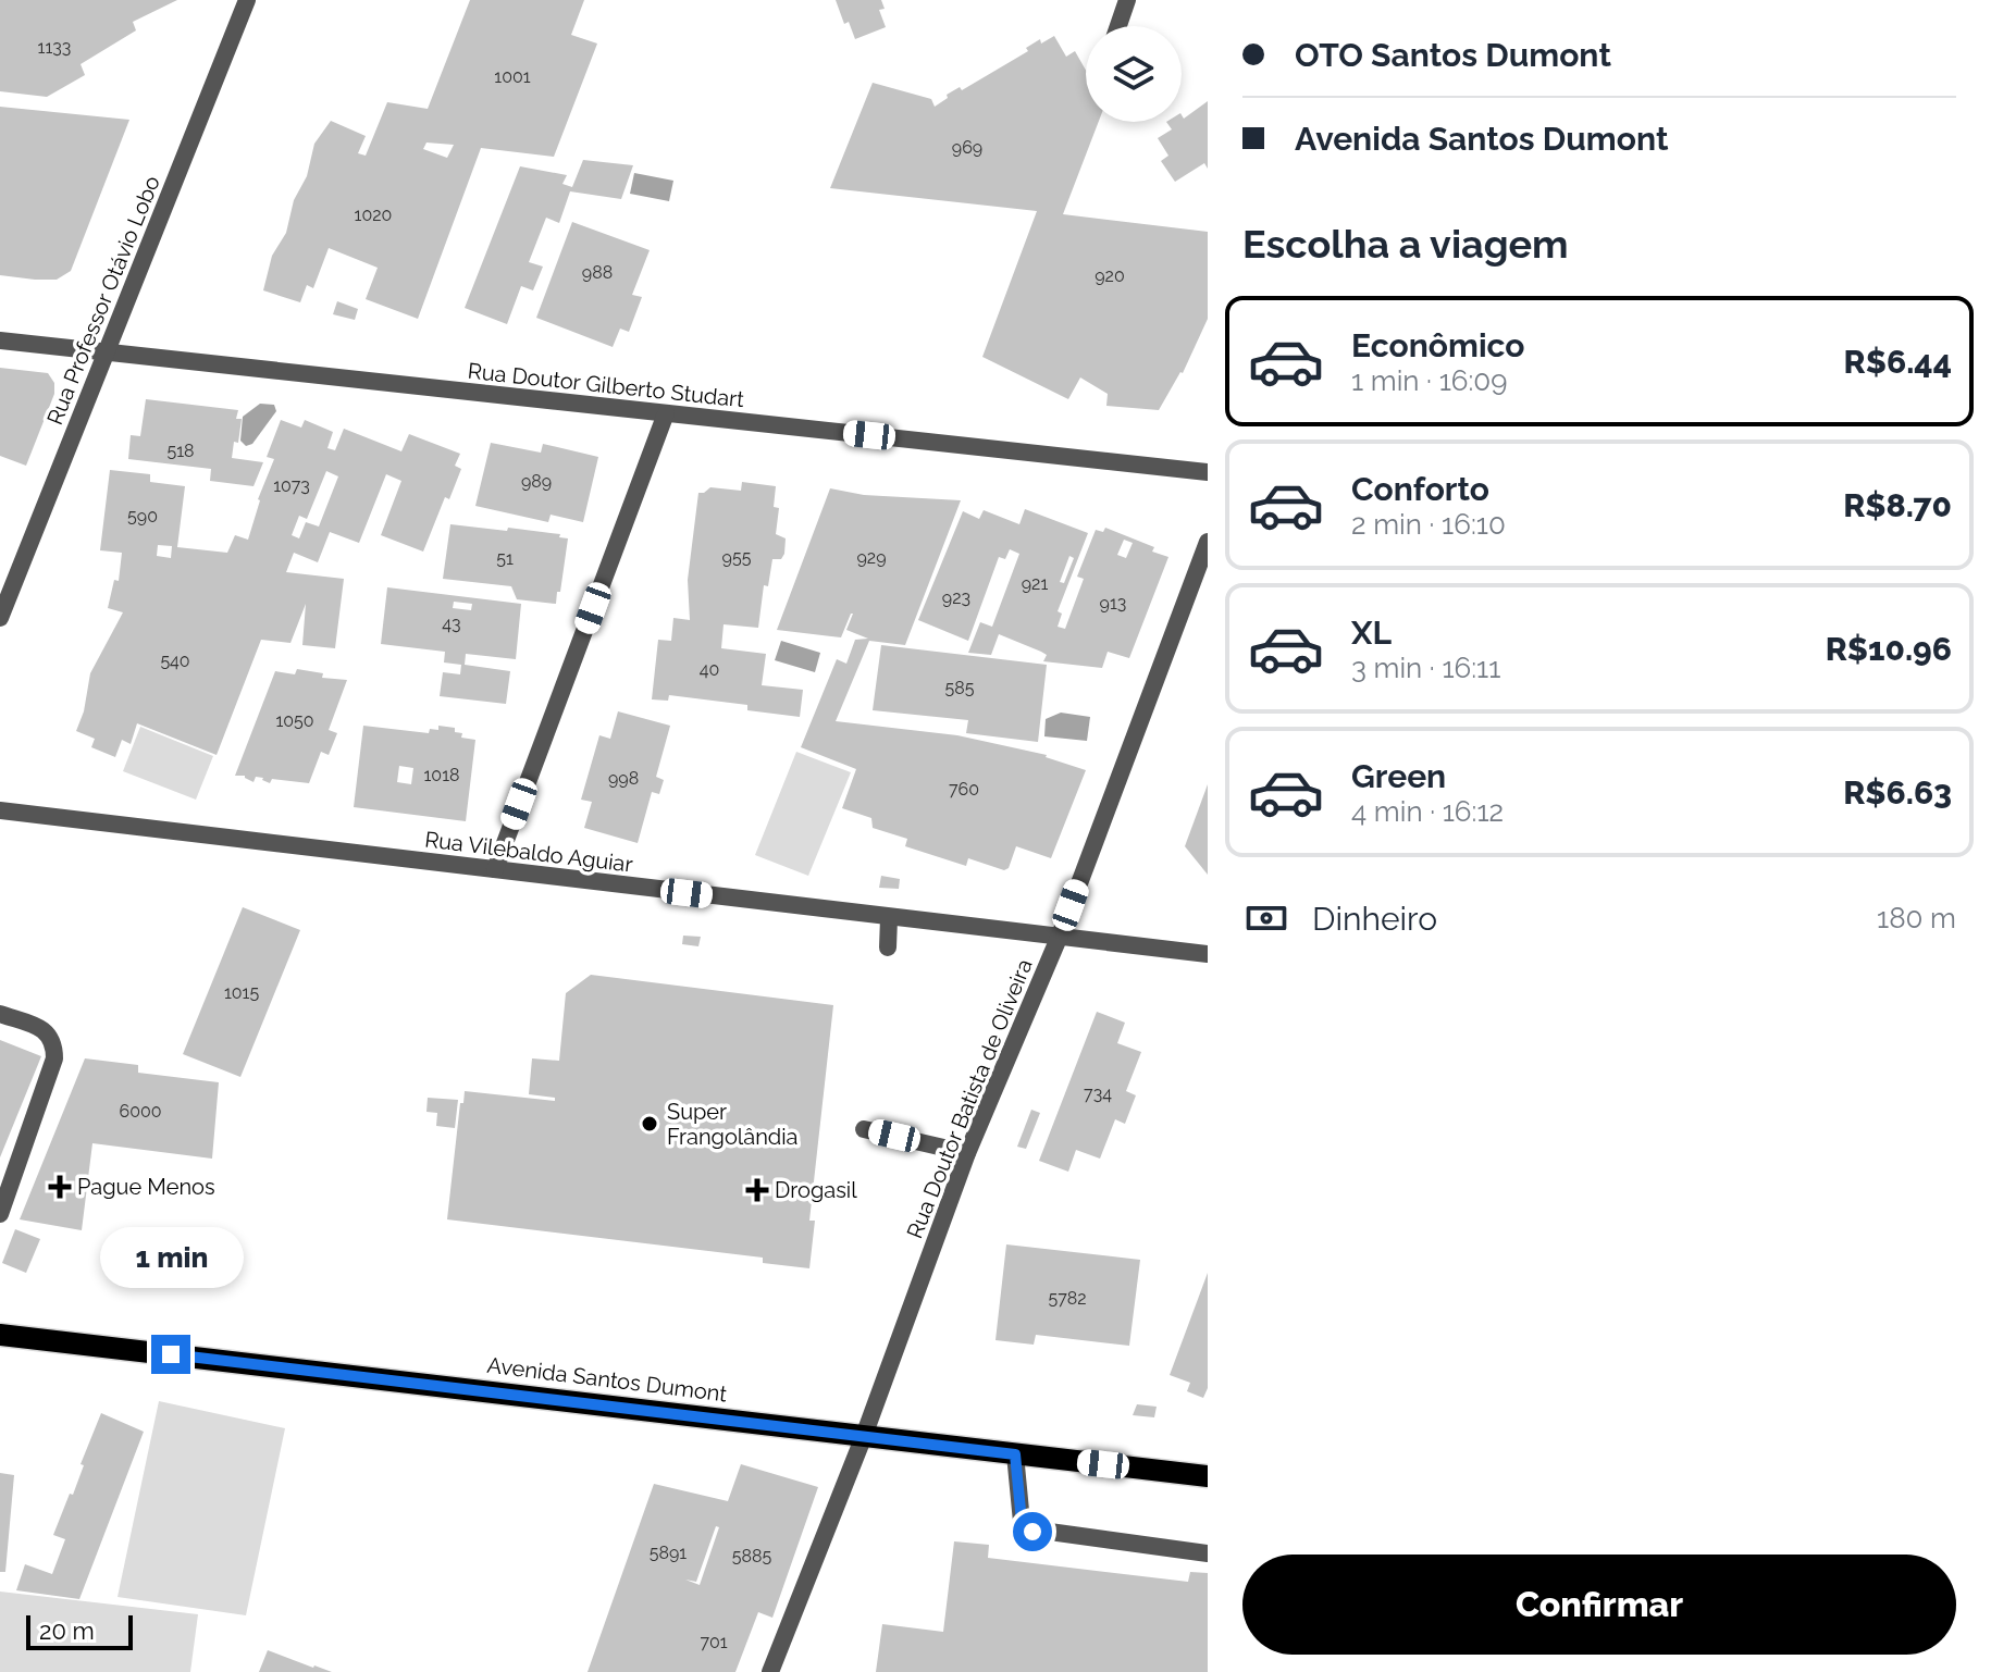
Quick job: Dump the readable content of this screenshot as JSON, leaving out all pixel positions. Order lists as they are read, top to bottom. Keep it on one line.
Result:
{"streets":{"main road":["Avenida Santos Dumont"],"street":["Rua Professor Otávio Lobo","Rua Doutor Gilberto Studart","Rua Vilebaldo Aguiar","Rua Doutor Batista de Oliveira"]},"crossings":[["Rua Professor Otávio Lobo","Rua Doutor Gilberto Studart"],["Rua Vilebaldo Aguiar","Rua Doutor Batista de Oliveira"],["Rua Doutor Batista de Oliveira","Avenida Santos Dumont"]],"places":{"other":["Super Frangolândia"],"health":["Pague Menos","Drogasil"]},"house_numbers":["1133","1001","969","1020","988","920","518","989","1073","590","955","929","51","921","923","913","43","540","40","585","1050","1018","998","760","1015","734","6000","5782","5891","5885","701"],"scale_bar":"20 m","page":{"banner":["OTO Santos Dumont","Avenida Santos Dumont"],"heading":"Escolha a viagem","list":[{"name":"Econômico","note":"1 min · 16:09","value":"R$6.44"},{"name":"Conforto","note":"2 min · 16:10","value":"R$8.70"},{"name":"XL","note":"3 min · 16:11","value":"R$10.96"},{"name":"Green","note":"4 min · 16:12","value":"R$6.63"}],"pay":["Dinheiro","180 m"],"bubble":"1 min","buttons":"Confirmar","scale":"20 m"}}
